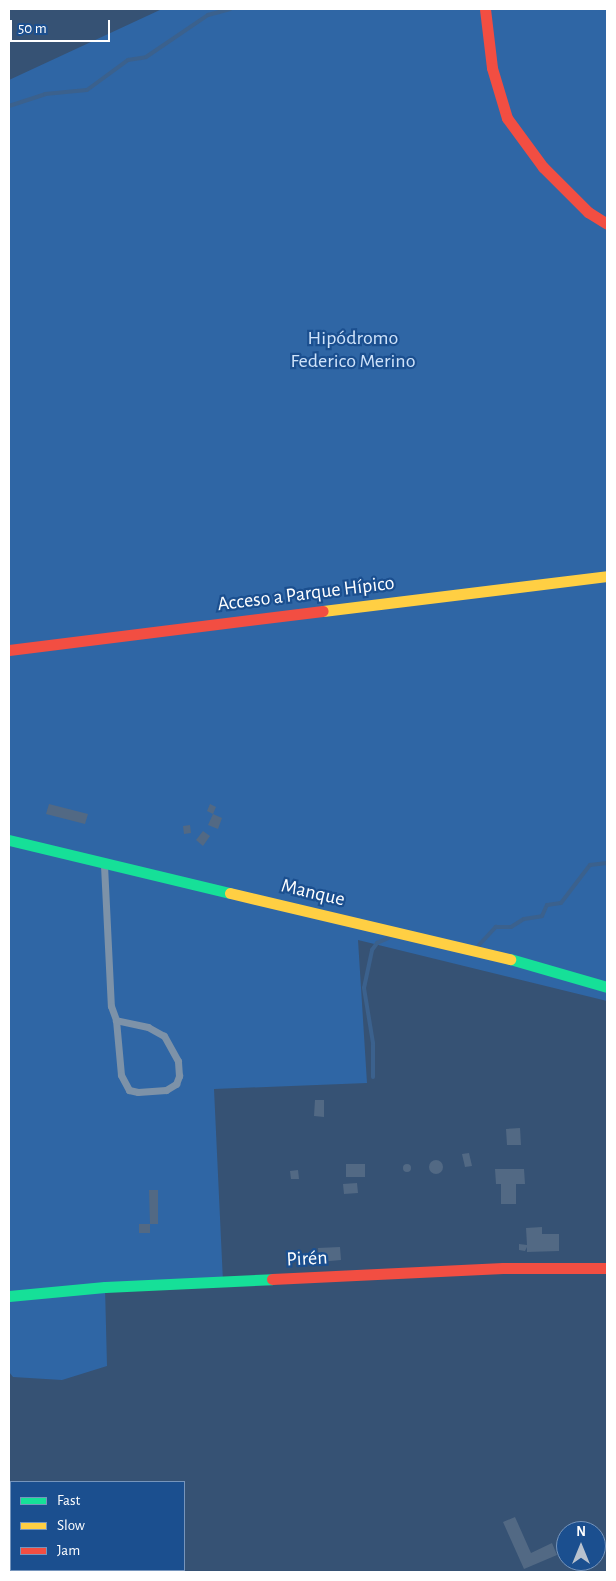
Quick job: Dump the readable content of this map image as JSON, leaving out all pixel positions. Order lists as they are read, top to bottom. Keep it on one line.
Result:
{"streets":{"street":["Acceso a Parque Hípico","Manque","Pirén"]},"parks":["Hipódromo Federico Merino"],"legend":["Fast","Slow","Jam"],"scale_bar":"50 m","north":"top"}
